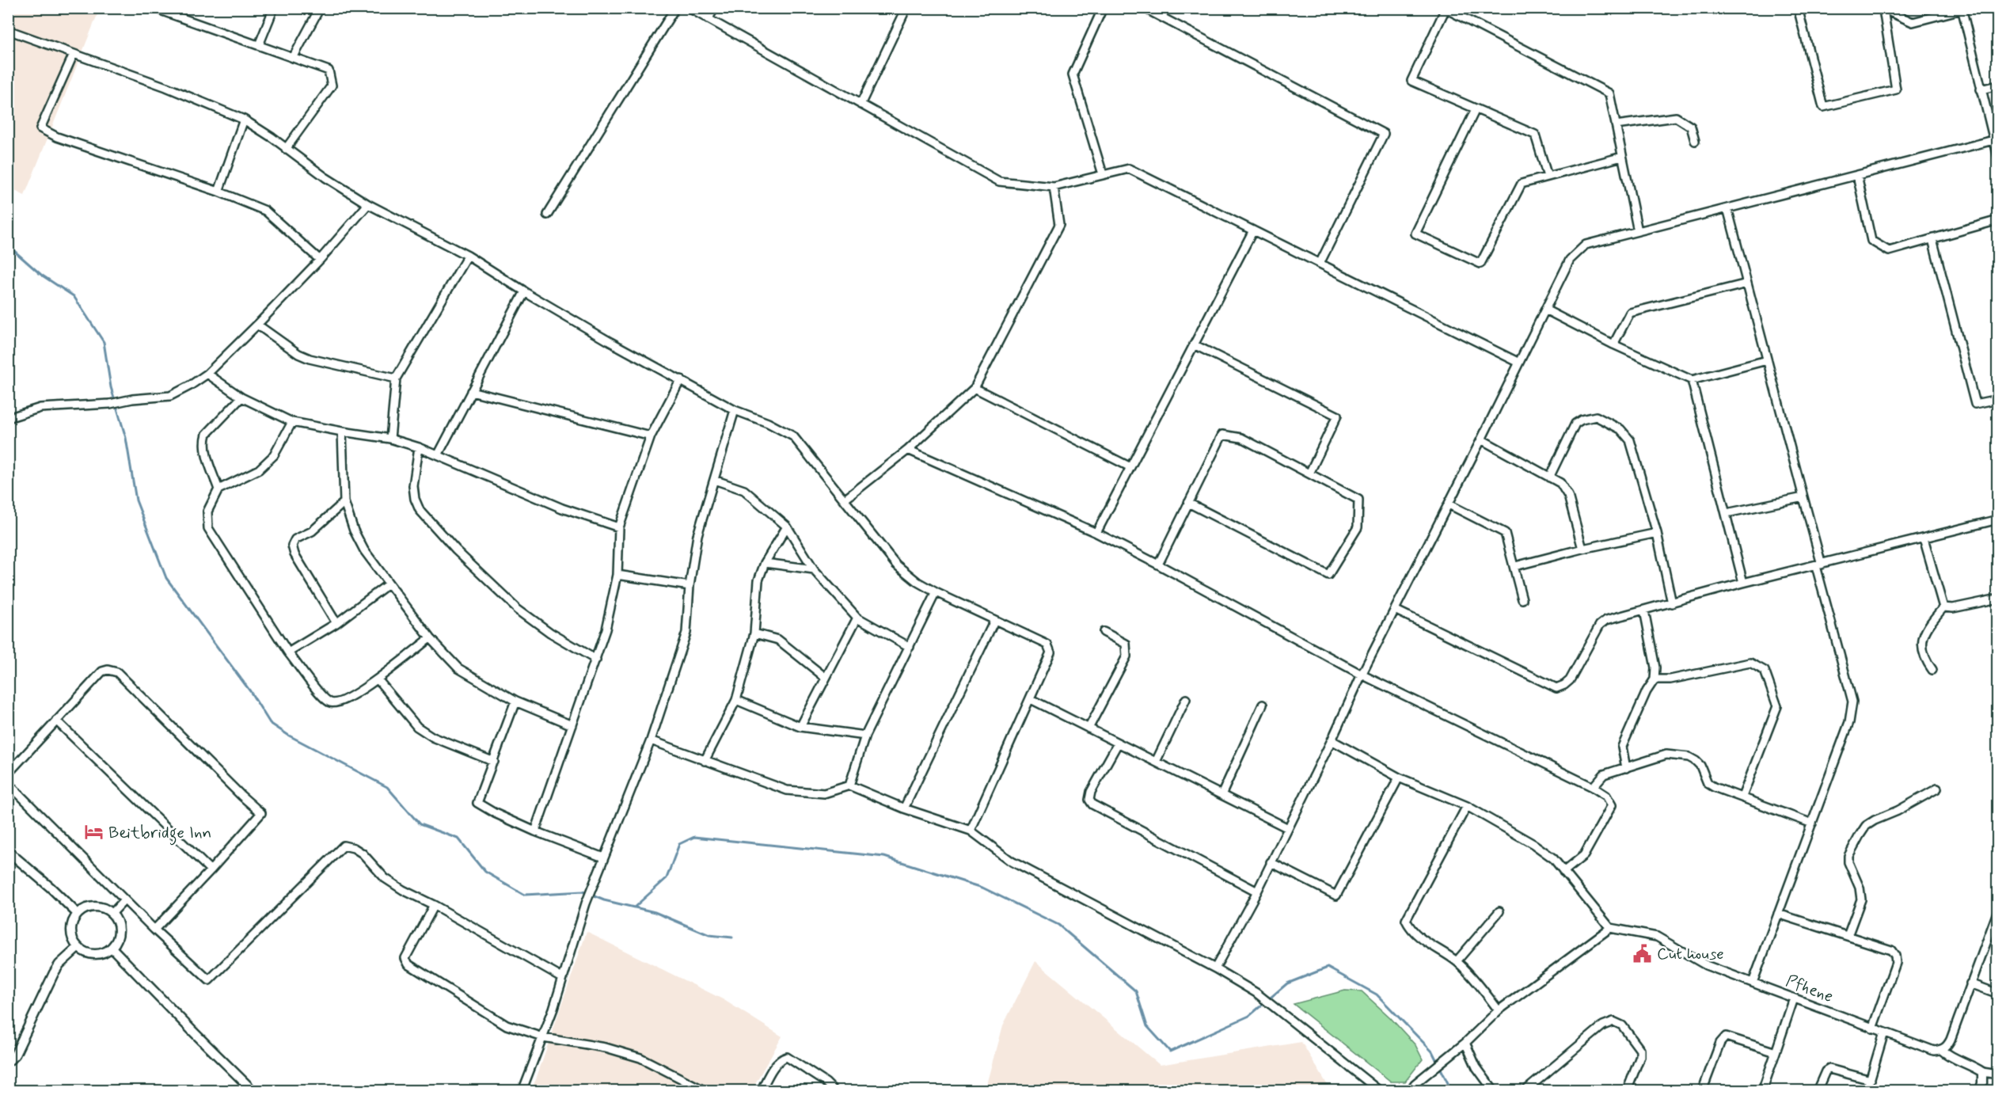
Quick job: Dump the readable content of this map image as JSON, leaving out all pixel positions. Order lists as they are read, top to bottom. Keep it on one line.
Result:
{"streets":{"street":["Pfhene"]},"places":{"hotel":["Beitbridge Inn"],"public building":["Cut house"]}}
